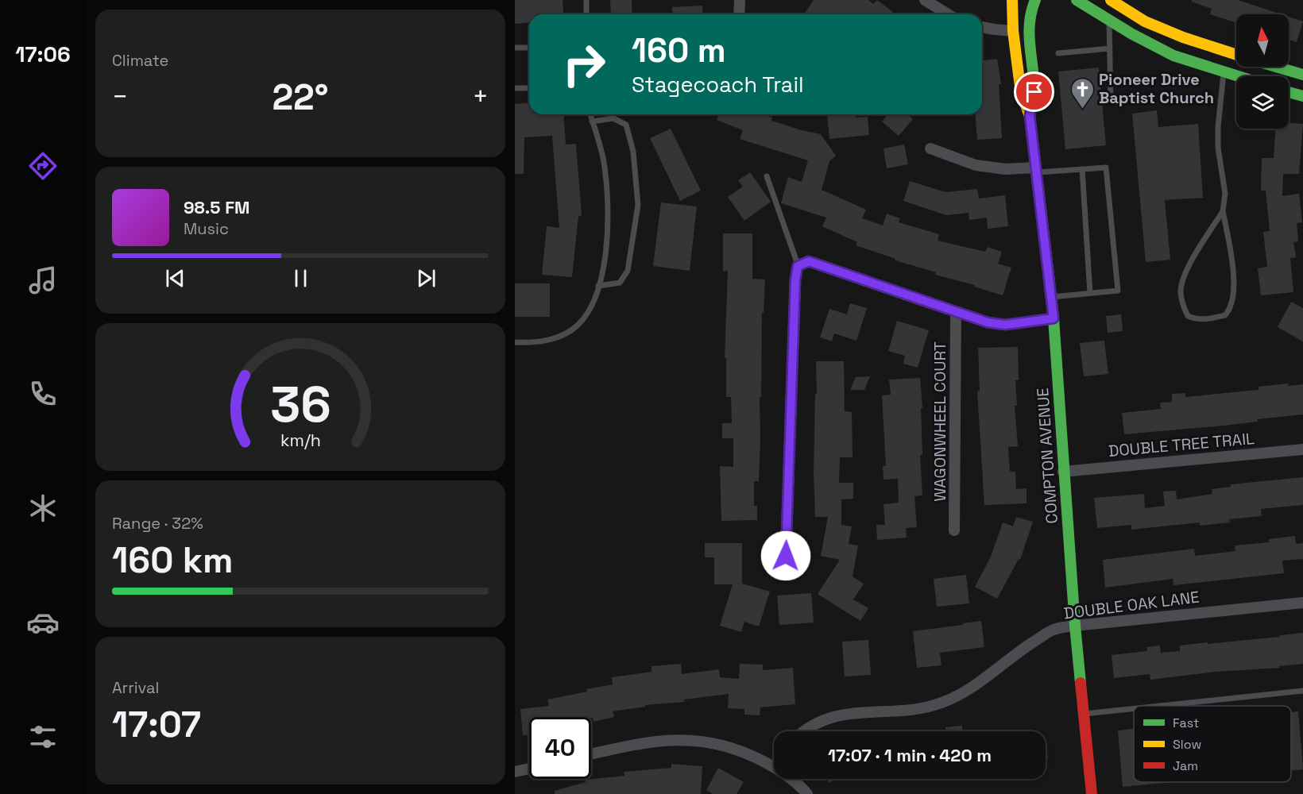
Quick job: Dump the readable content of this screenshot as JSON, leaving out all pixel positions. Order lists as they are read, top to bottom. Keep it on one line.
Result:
{"streets":{"street":["WAGONWHEEL COURT","DOUBLE TREE TRAIL","COMPTON AVENUE","DOUBLE OAK LANE"]},"crossings":[["DOUBLE TREE TRAIL","COMPTON AVENUE"],["COMPTON AVENUE","DOUBLE OAK LANE"]],"places":{"church":["Pioneer Drive Baptist Church"]},"legend":["Fast","Slow","Jam"],"north":"top","page":{"tabs":"17:06","tile":["Climate",["Range · 32%","160 km"],["Arrival","17:07"]],"turn":["160 m","Stagecoach Trail"],"heat":["−","22°","+"],"song":["98.5 FM","Music"],"limit":"40","trip":"17:07 · 1 min · 420 m","gauge":["36","km/h"]}}
